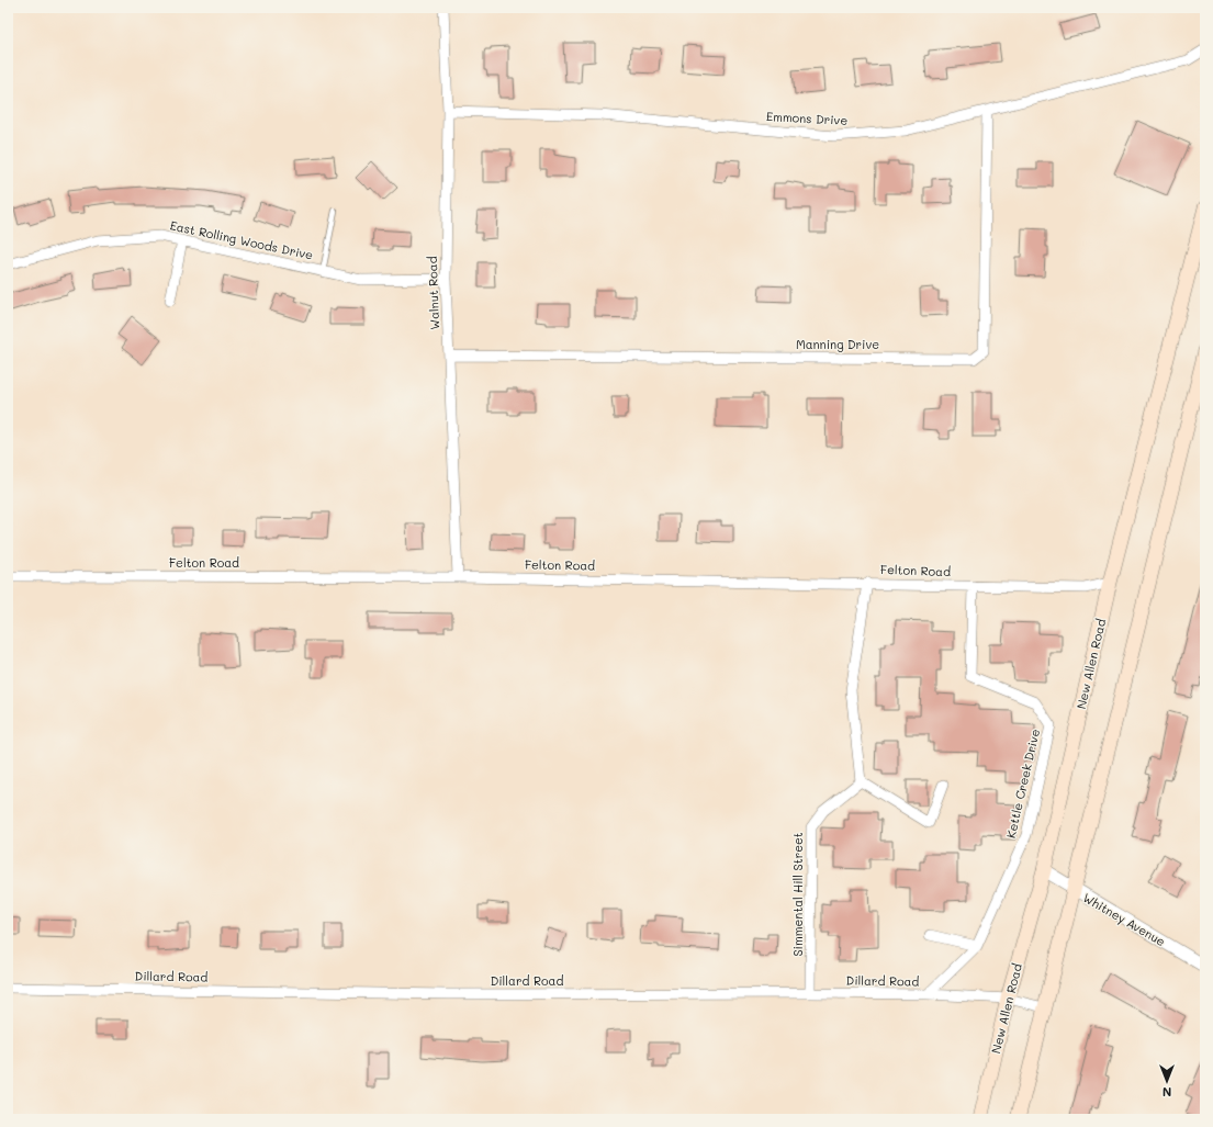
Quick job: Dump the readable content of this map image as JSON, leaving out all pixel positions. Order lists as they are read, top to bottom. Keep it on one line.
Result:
{"streets":{"main road":["New Allen Road"],"street":["Emmons Drive","East Rolling Woods Drive","Walnut Road","Manning Drive","Felton Road","Kettle Creek Drive","Simmental Hill Street","Whitney Avenue","Dillard Road"]},"crossings":[["Emmons Drive","Walnut Road"],["Emmons Drive","Manning Drive"],["East Rolling Woods Drive","Walnut Road"],["Walnut Road","Manning Drive"],["Walnut Road","Felton Road"],["Felton Road","New Allen Road"],["Felton Road","Kettle Creek Drive"],["New Allen Road","Whitney Avenue"],["New Allen Road","Dillard Road"],["Kettle Creek Drive","Dillard Road"],["Simmental Hill Street","Dillard Road"]],"north":"bottom"}
